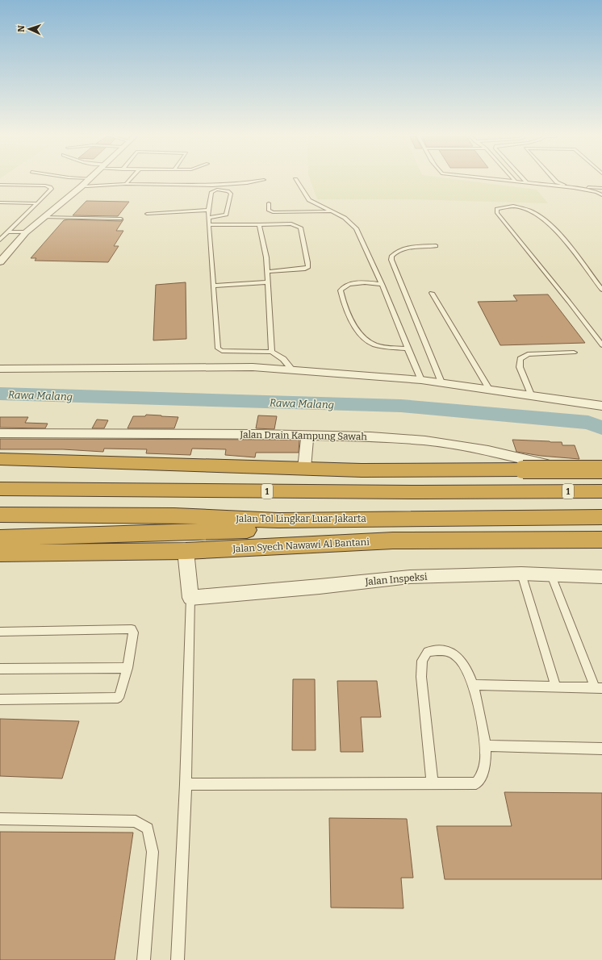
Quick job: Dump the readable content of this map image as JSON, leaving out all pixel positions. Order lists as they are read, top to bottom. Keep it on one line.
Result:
{"streets":{"highway":["1","Jalan Tol Lingkar Luar Jakarta","Jalan Syech Nawawi Al Bantani"],"street":["Jalan Drain Kampung Sawah","Jalan Inspeksi"]},"water":["Rawa Malang"],"north":"left"}
